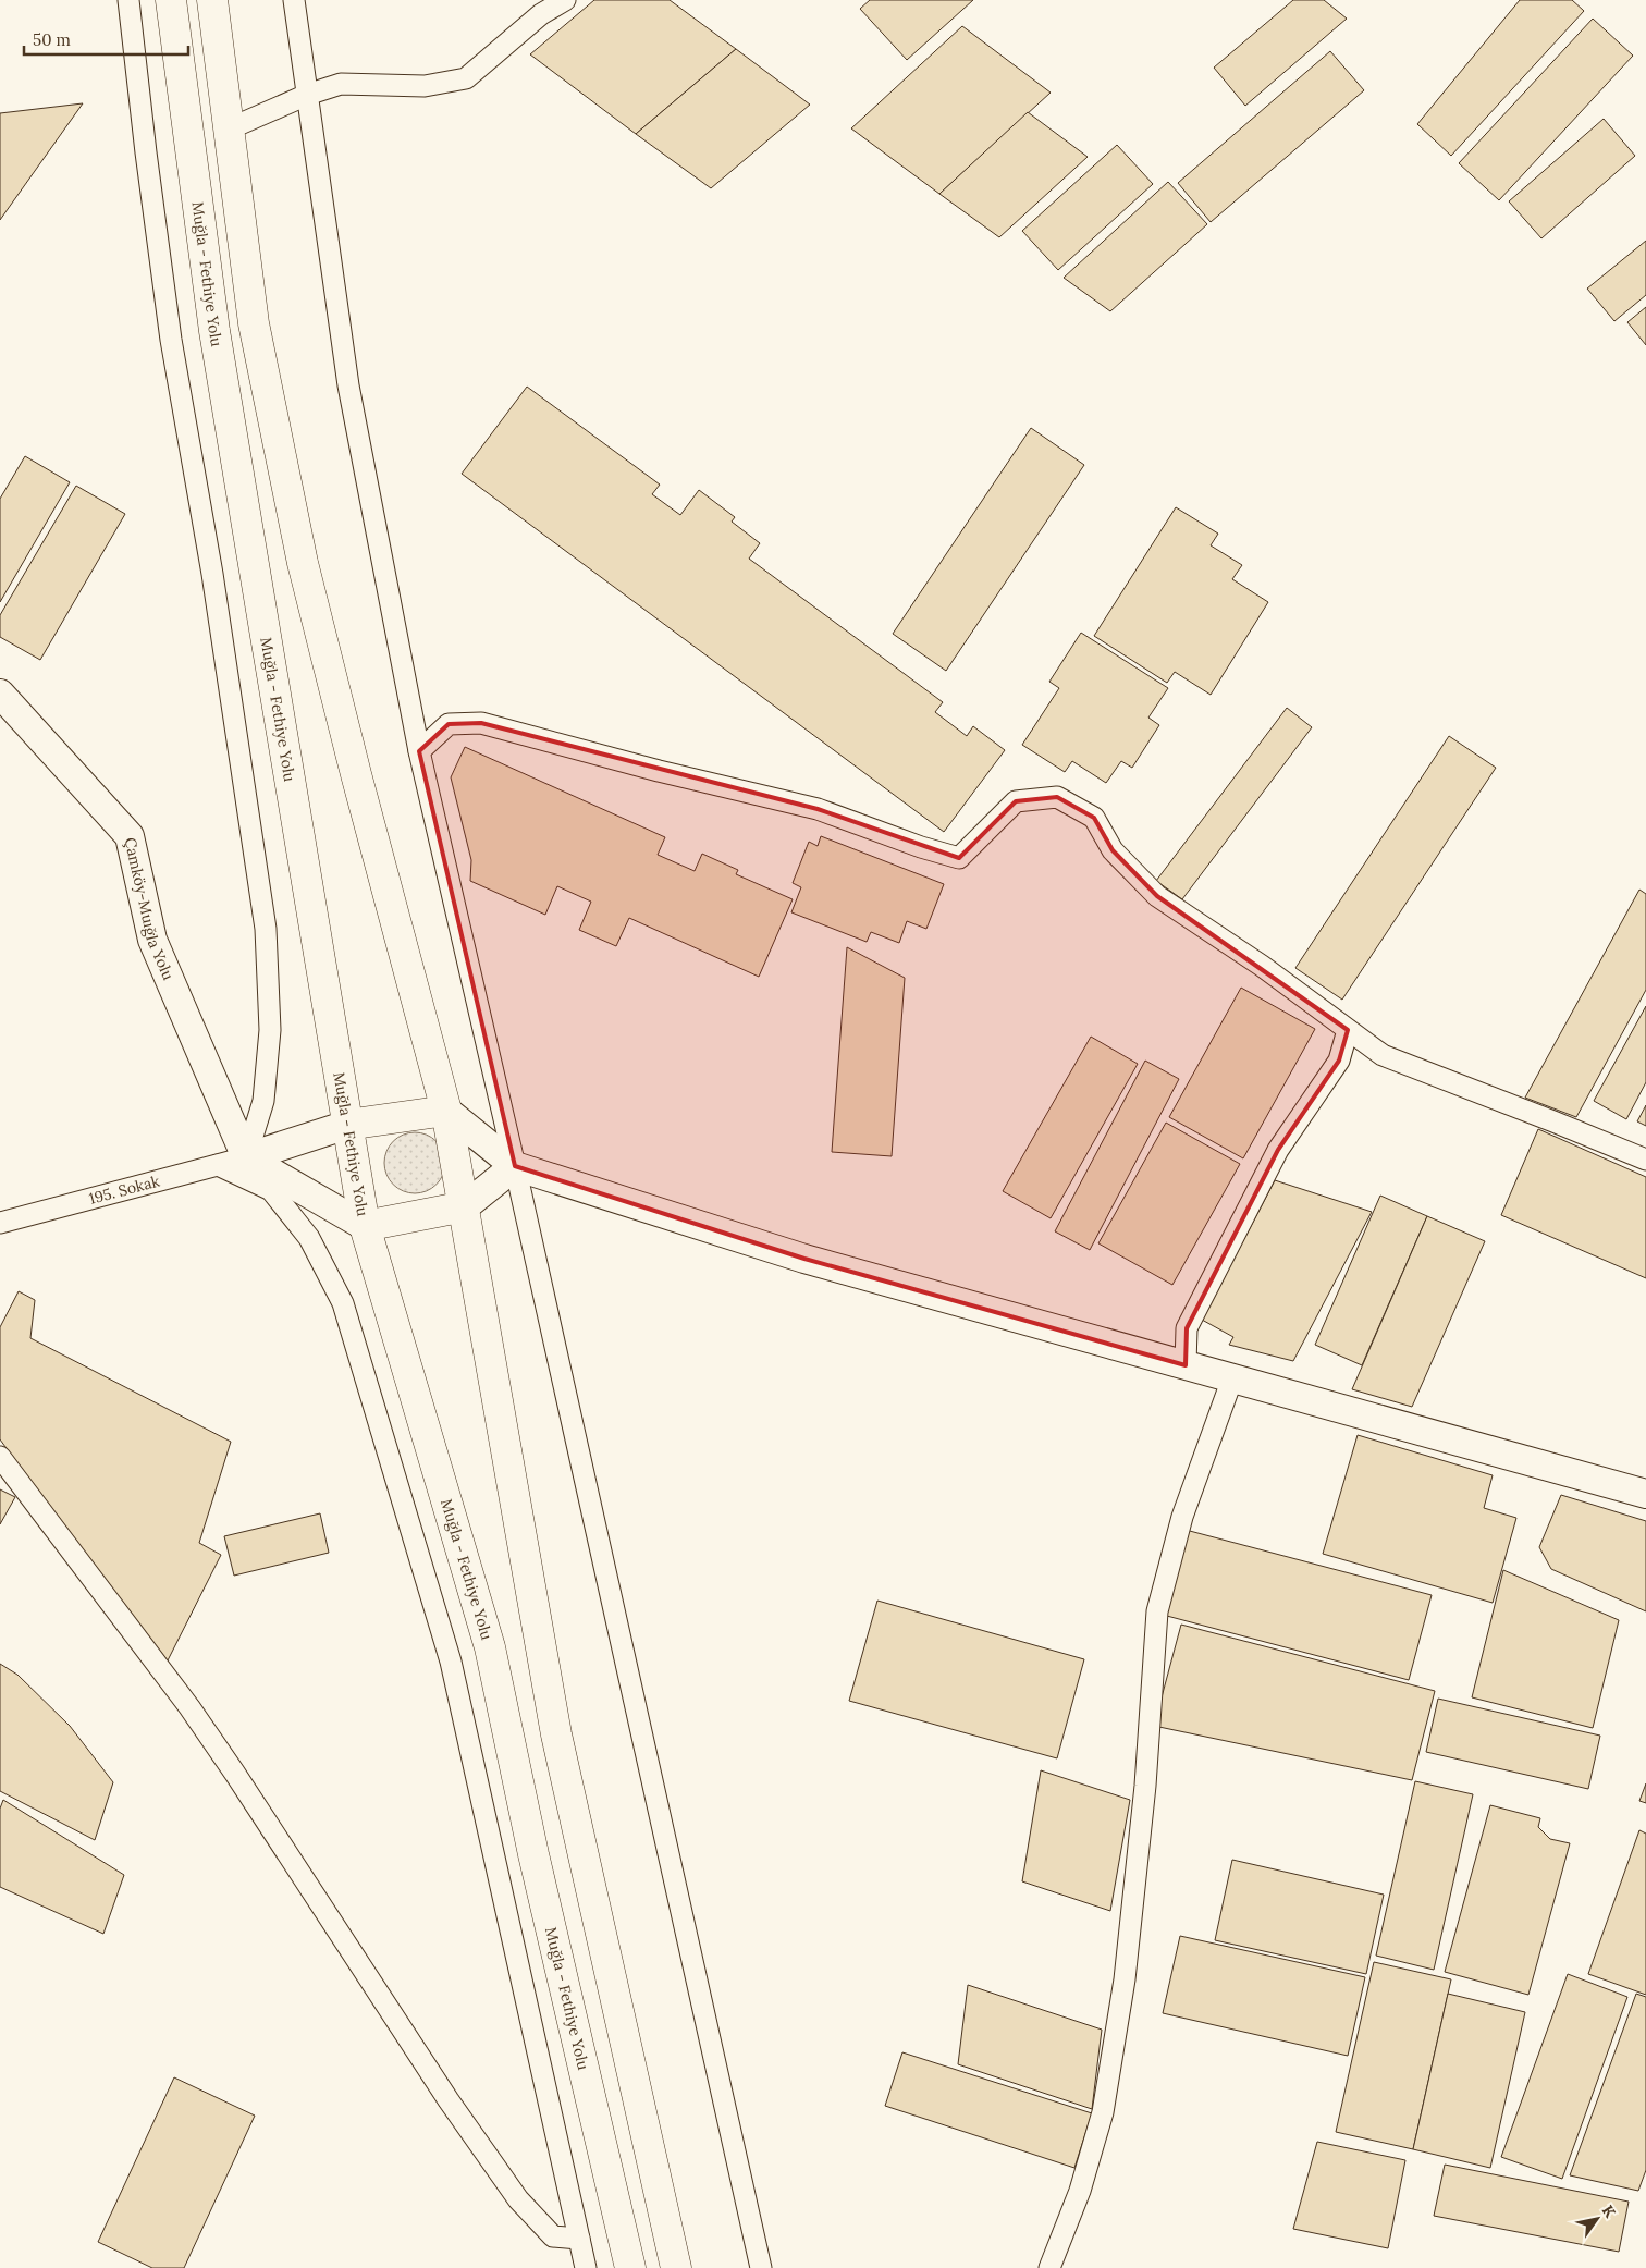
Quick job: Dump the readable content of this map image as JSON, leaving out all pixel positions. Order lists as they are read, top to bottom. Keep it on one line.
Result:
{"streets":{"highway":["Muğla - Fethiye Yolu"],"street":["Çamköy-Muığla Yolu","195. Sokak"]},"crossings":[["Çamköy-Muığla Yolu","195. Sokak"]],"scale_bar":"50 m","north":"top right"}
